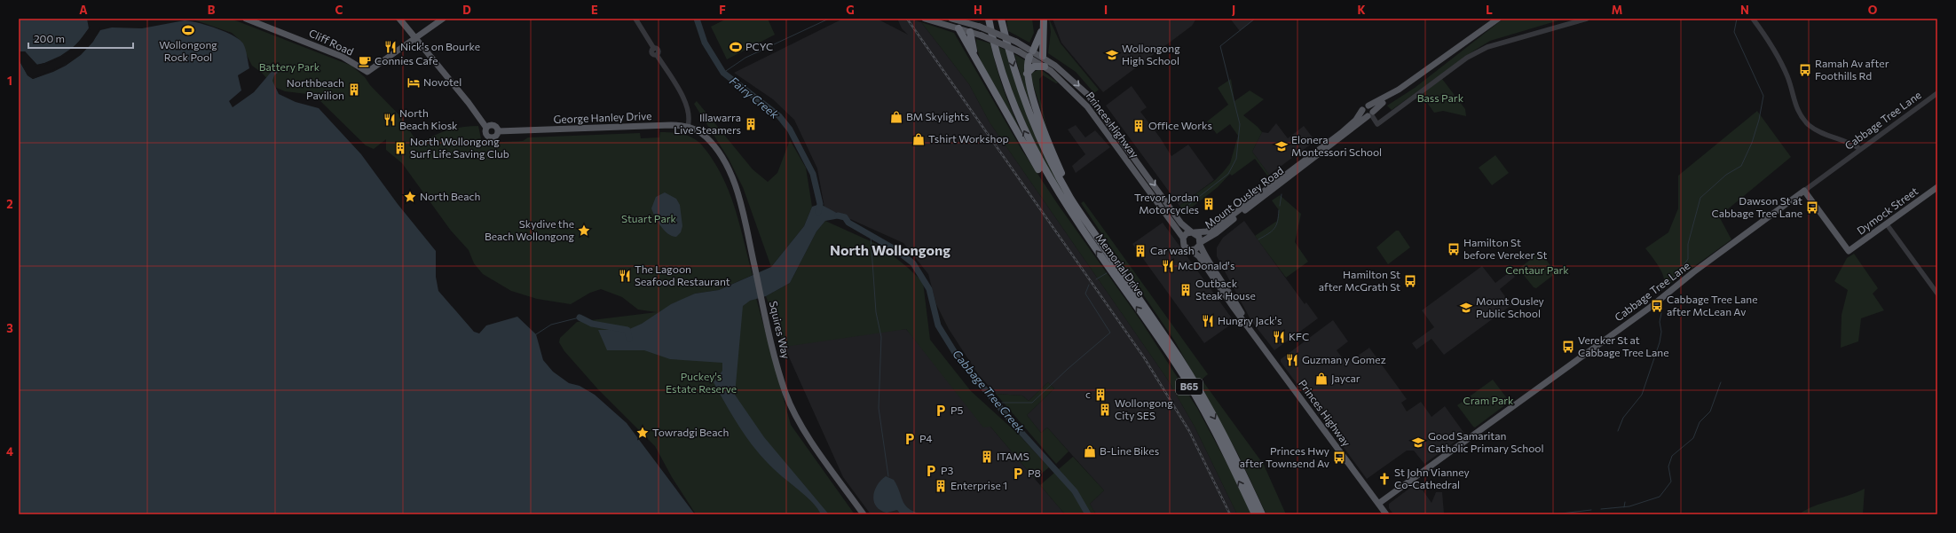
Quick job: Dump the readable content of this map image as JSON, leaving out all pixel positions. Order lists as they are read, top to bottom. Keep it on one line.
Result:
{"streets":{"highway":["Memorial Drive","B65"],"main road":["Cliff Road","George Hanley Drive","Cabbage Tree Lane","Princes Highway","Mount Ousley Road","Dymock Street","Squires Way"]},"crossings":[["George Hanley Drive","Squires Way"],["Cabbage Tree Lane","Princes Highway"],["Cabbage Tree Lane","Dymock Street"],["Princes Highway","Mount Ousley Road"],["Princes Highway","B65"],["Memorial Drive","B65"]],"districts":["North Wollongong"],"water":["Fairy Creek","Cabbage Tree Creek"],"parks":["Battery Park","Bass Park","Stuart Park","Centaur Park","Puckey's Estate Reserve","Cram Park"],"places":{"sports":["Wollongong Rock Pool","PCYC"],"restaurant":["Nick's on Bourke","North Beach Kiosk","McDonald's","The Lagoon Seafood Restaurant","Hungry Jack's","KFC","Guzman y Gomez"],"school or university":["Wollongong High School","Elonera Montessori School","Mount Ousley Public School","Good Samaritan Catholic Primary School"],"cafe":["Connies Cafe"],"bus stop":["Ramah Av after Foothills Rd","Dawson St at Cabbage Tree Lane","Hamilton St before Vereker St","Hamilton St after McGrath St","Cabbage Tree Lane after McLean Av","Vereker St at Cabbage Tree Lane","Princes Hwy after Townsend Av"],"hotel":["Novotel"],"building":["Northbeach Pavilion","Illawarra Live Steamers","Office Works","North Wollongong Surf Life Saving Club","Trevor Jordan Motorcycles","Car wash","Outback Steak House","c","Wollongong City SES","ITAMS","Enterprise 1"],"shop":["BM Skylights","Tshirt Workshop","Jaycar","B-Line Bikes"],"place":["North Beach","Skydive the Beach Wollongong","Towradgi Beach"],"parking":["P5","P4","P3","P8"],"church":["St John Vianney Co-Cathedral"]},"scale_bar":"200 m","grid":{"columns":["A","B","C","D","E","F","G","H","I","J","K","L","M","N","O"],"rows":["1","2","3","4"]}}
